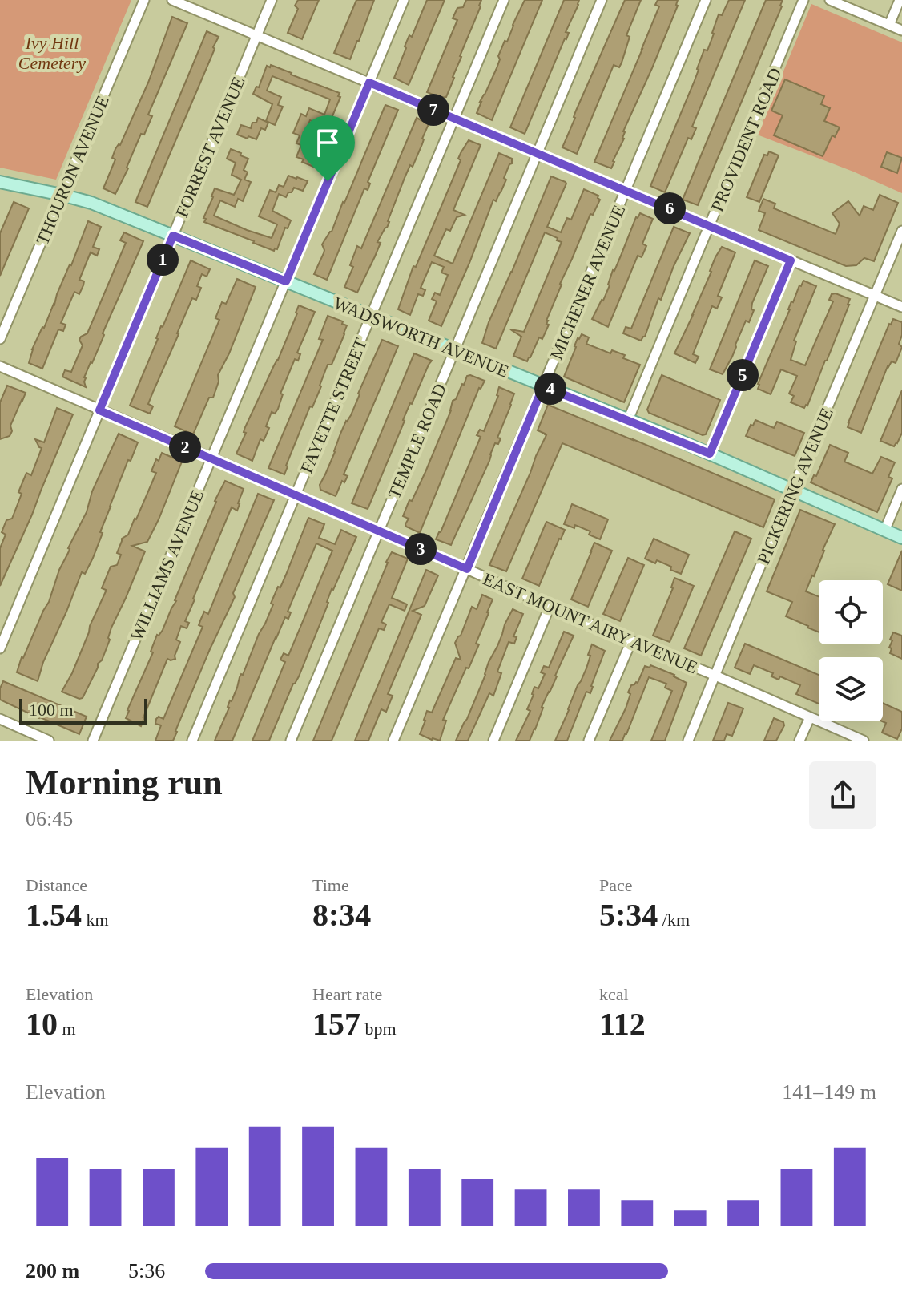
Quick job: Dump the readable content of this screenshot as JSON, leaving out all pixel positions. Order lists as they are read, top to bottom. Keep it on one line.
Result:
{"streets":{"main road":["WADSWORTH AVENUE"],"street":["PROVIDENT ROAD","FORREST AVENUE","THOURON AVENUE","MICHENER AVENUE","FAYETTE STREET","TEMPLE ROAD","PICKERING AVENUE","WILLIAMS AVENUE","EAST MOUNT AIRY AVENUE"]},"crossings":[["PROVIDENT ROAD","WADSWORTH AVENUE"],["FORREST AVENUE","WADSWORTH AVENUE"],["FORREST AVENUE","EAST MOUNT AIRY AVENUE"],["THOURON AVENUE","WADSWORTH AVENUE"],["MICHENER AVENUE","WADSWORTH AVENUE"],["MICHENER AVENUE","EAST MOUNT AIRY AVENUE"],["WADSWORTH AVENUE","FAYETTE STREET"],["WADSWORTH AVENUE","TEMPLE ROAD"],["WADSWORTH AVENUE","PICKERING AVENUE"],["WADSWORTH AVENUE","WILLIAMS AVENUE"],["FAYETTE STREET","EAST MOUNT AIRY AVENUE"],["TEMPLE ROAD","EAST MOUNT AIRY AVENUE"],["PICKERING AVENUE","EAST MOUNT AIRY AVENUE"],["WILLIAMS AVENUE","EAST MOUNT AIRY AVENUE"]],"parks":["Ivy Hill Cemetery"],"scale_bar":"100 m","page":{"pins":["7","6","1","5","4","2","3"],"scale":"100 m","heading":["Morning run","06:45"],"stats":[["Distance","1.54 km"],["Time","8:34"],["Pace","5:34 /km"],["Elevation","10 m"],["Heart rate","157 bpm"],["kcal","112"]],"chart":["Elevation","141–149 m"],"list":[{"name":"200 m","note":"5:36"}]}}
